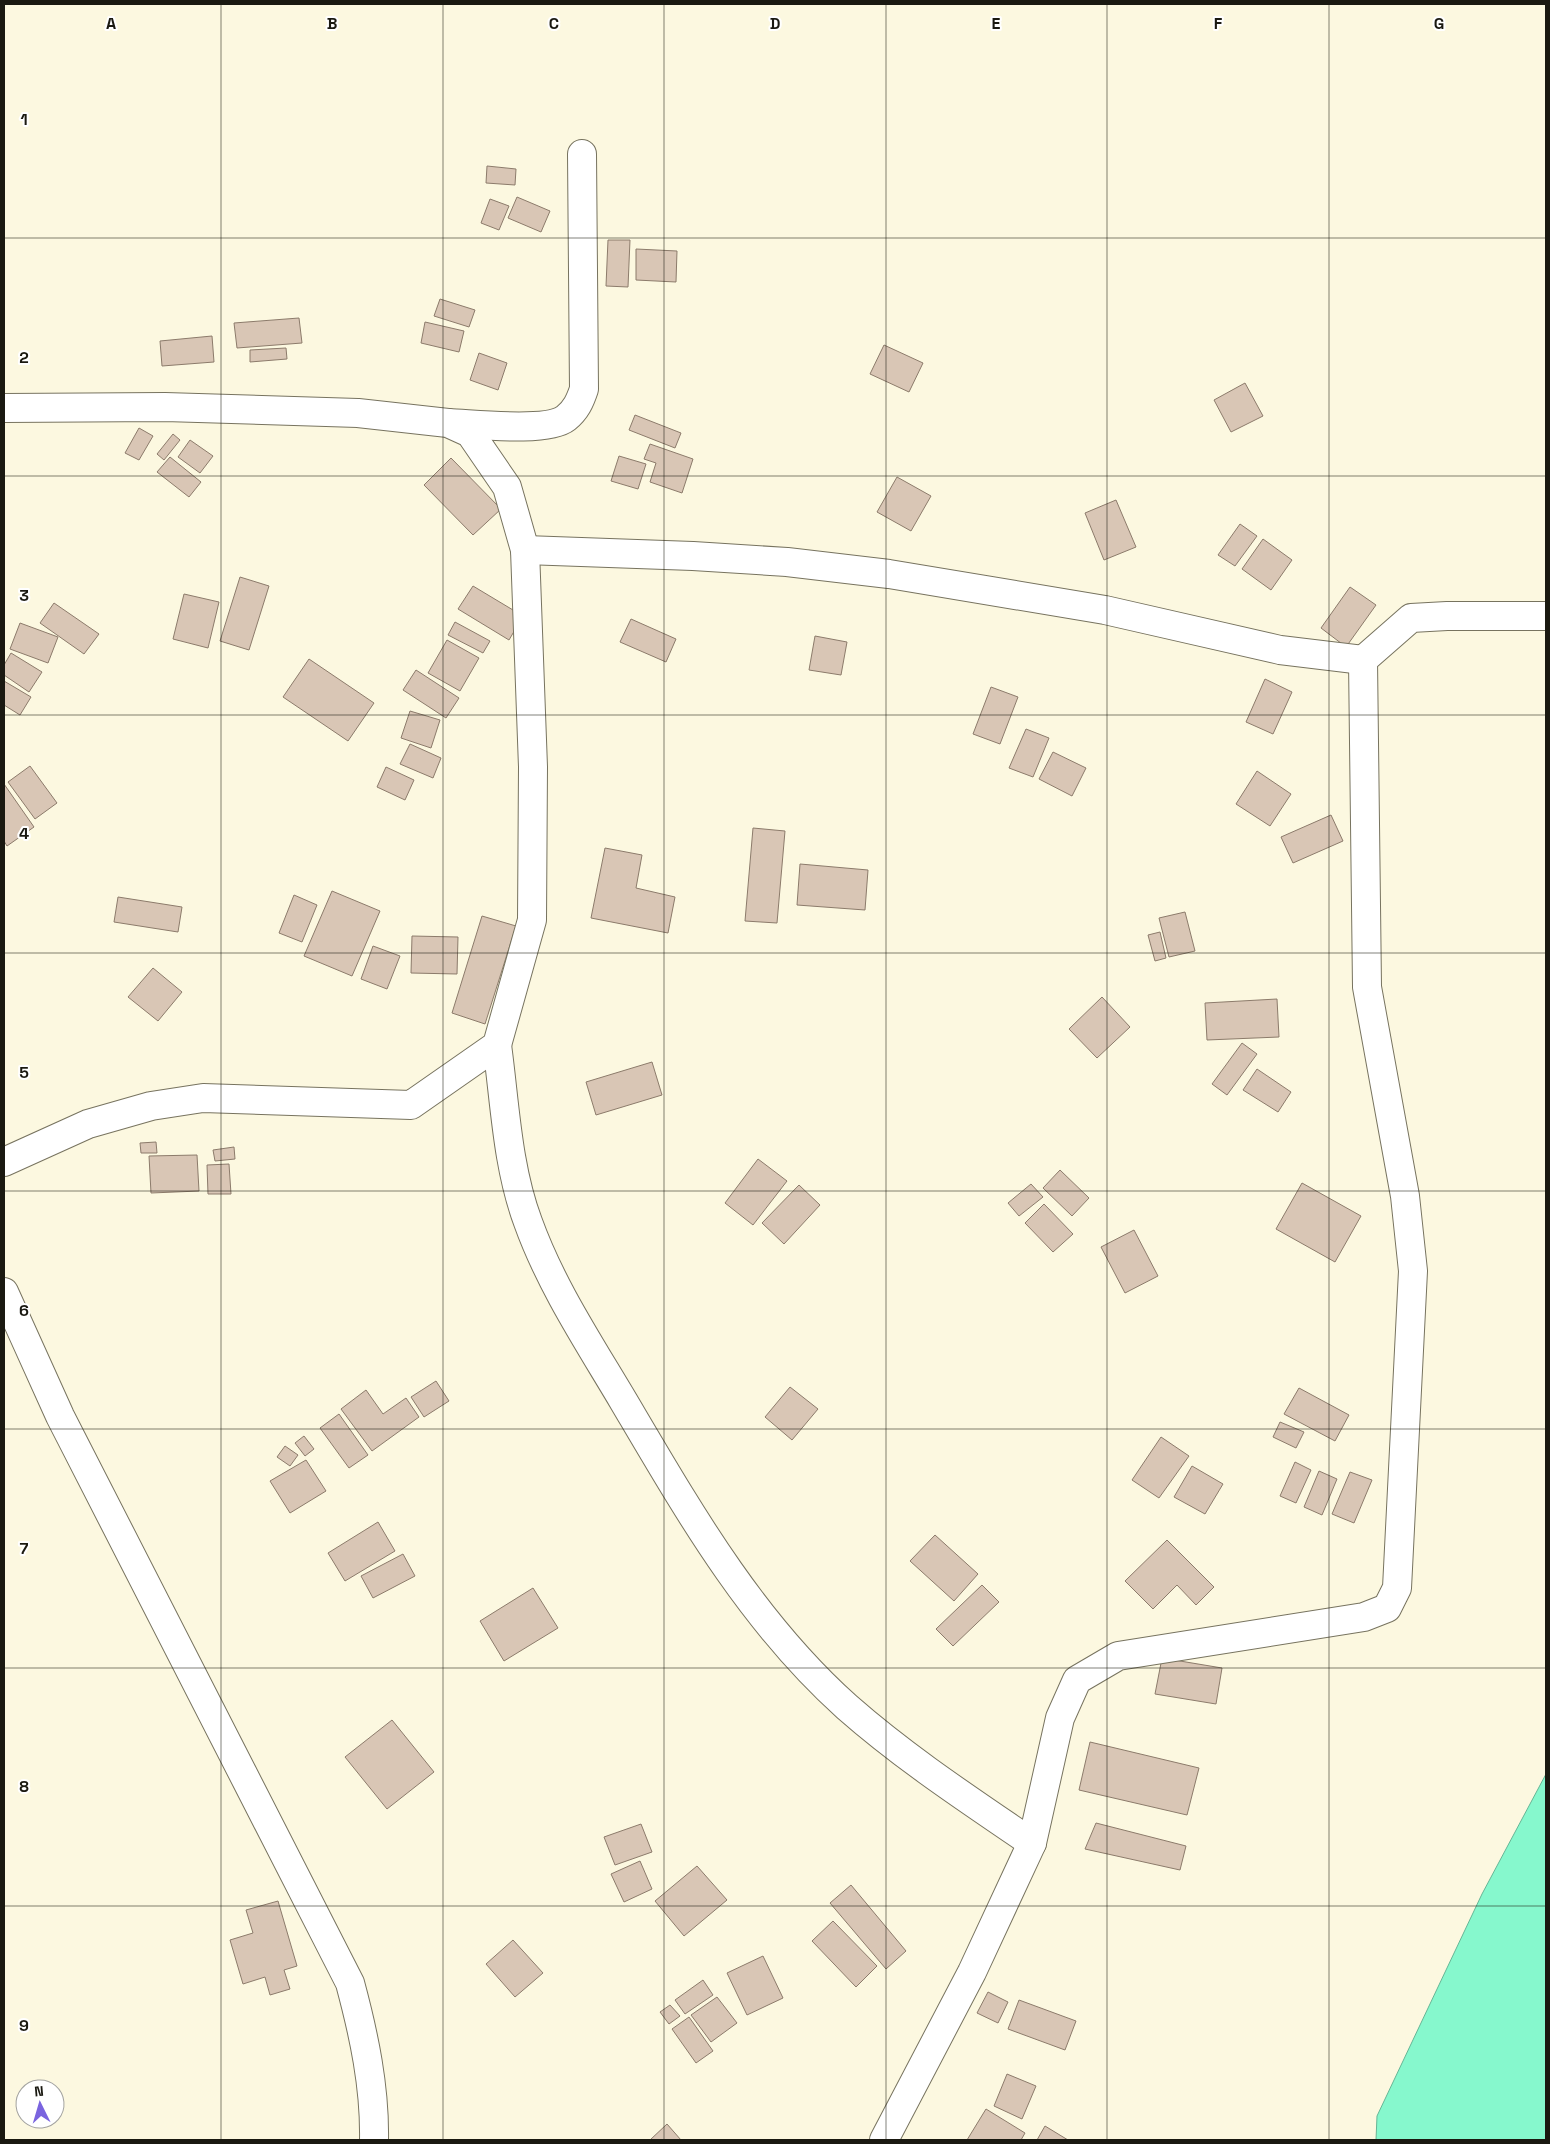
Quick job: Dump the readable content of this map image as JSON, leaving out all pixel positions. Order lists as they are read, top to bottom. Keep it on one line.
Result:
{"north":"top","grid":{"columns":["A","B","C","D","E","F","G"],"rows":["1","2","3","4","5","6","7","8","9"]}}
